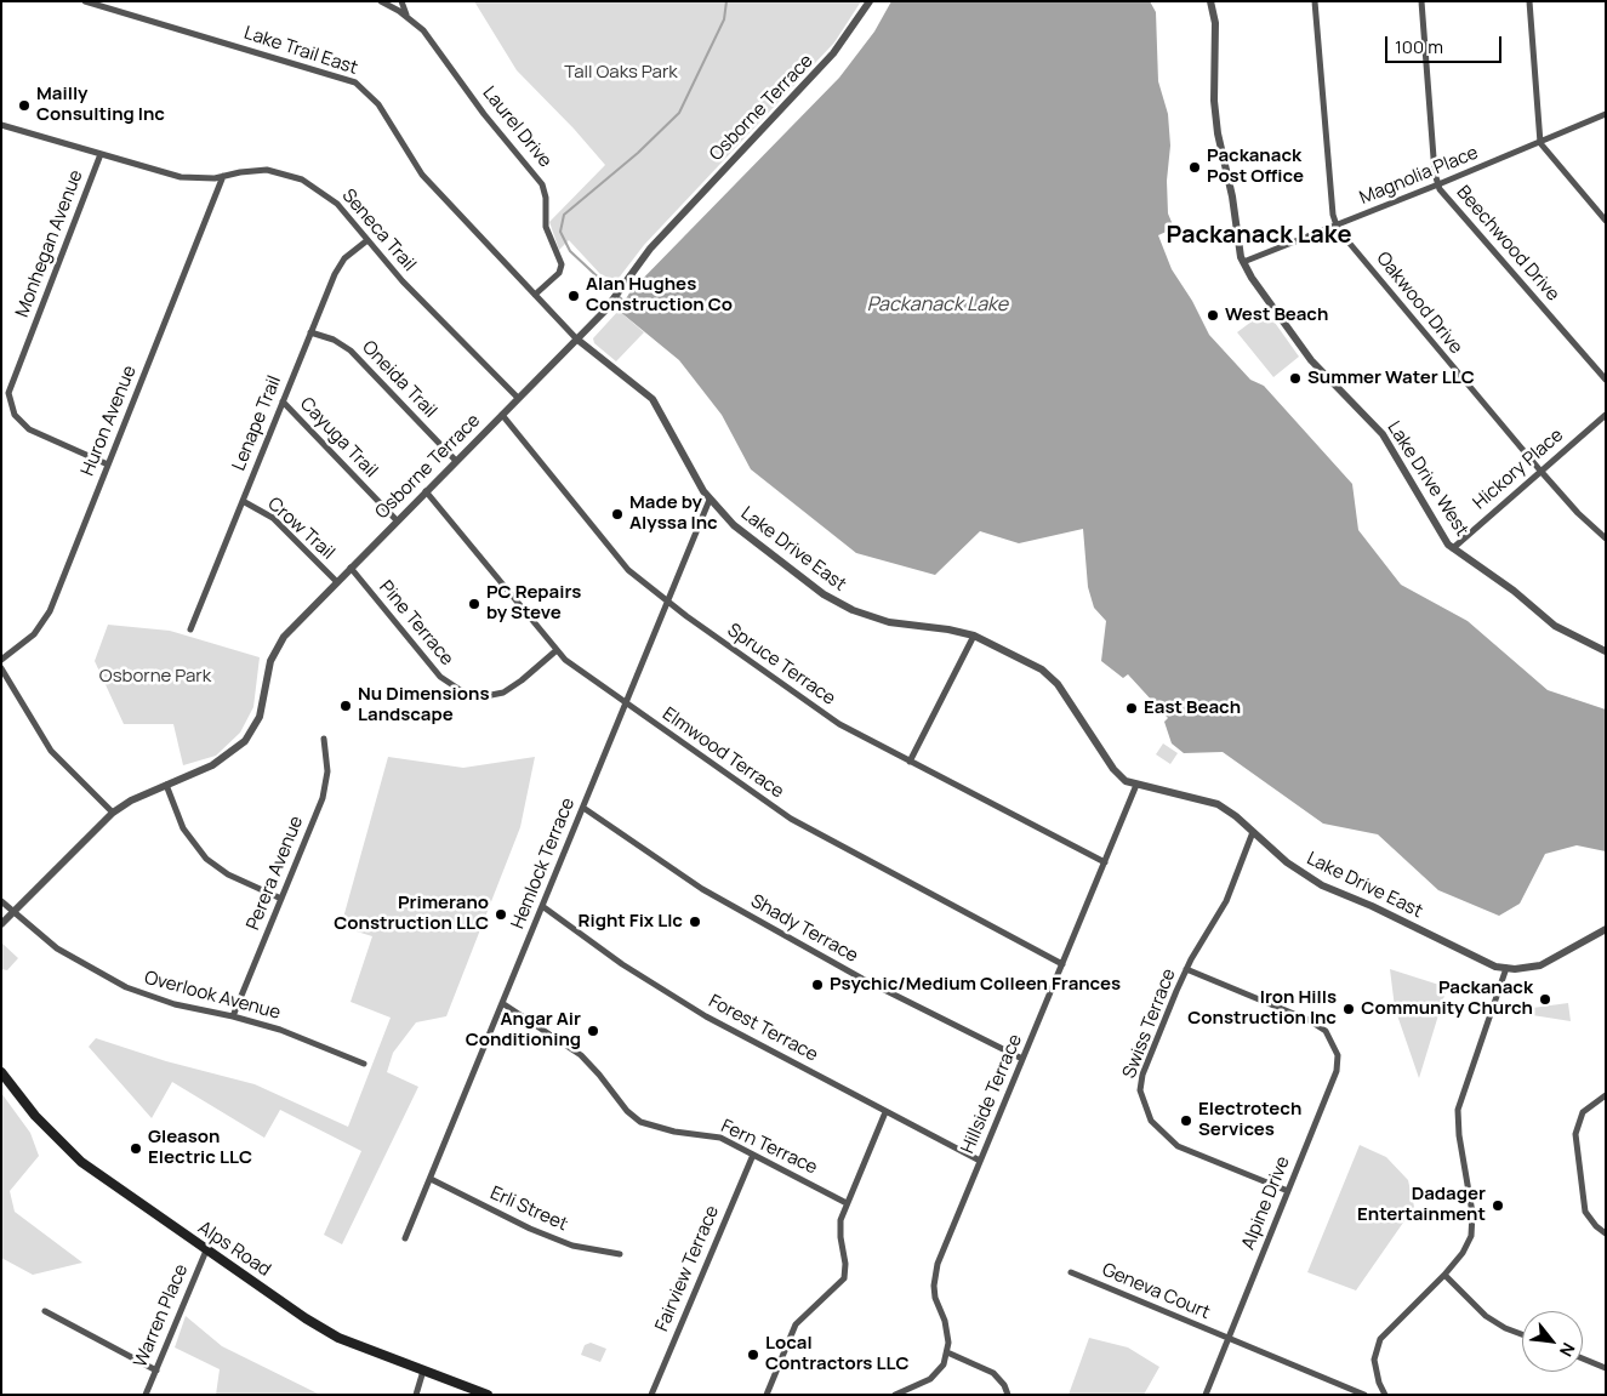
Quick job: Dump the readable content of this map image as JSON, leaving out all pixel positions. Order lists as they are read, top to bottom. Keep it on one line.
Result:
{"streets":{"main road":["Alps Road"],"street":["Lake Trail East","Osborne Terrace","Laurel Drive","Magnolia Place","Seneca Trail","Monhegan Avenue","Beechwood Drive","Oakwood Drive","Oneida Trail","Huron Avenue","Lenape Trail","Cayuga Trail","Hickory Place","Lake Drive West","Crow Trail","Lake Drive East","Pine Terrace","Spruce Terrace","Elmwood Terrace","Hemlock Terrace","Perera Avenue","Shady Terrace","Overlook Avenue","Swiss Terrace","Forest Terrace","Hillside Terrace","Fern Terrace","Alpine Drive","Erli Street","Fairview Terrace","Geneva Court","Warren Place"]},"crossings":[["Lake Trail East","Osborne Terrace"],["Lake Trail East","Laurel Drive"],["Lake Trail East","Lake Drive East"],["Osborne Terrace","Seneca Trail"],["Osborne Terrace","Oneida Trail"],["Osborne Terrace","Cayuga Trail"],["Osborne Terrace","Crow Trail"],["Osborne Terrace","Lake Drive East"],["Osborne Terrace","Pine Terrace"],["Osborne Terrace","Spruce Terrace"],["Osborne Terrace","Elmwood Terrace"],["Osborne Terrace","Overlook Avenue"],["Magnolia Place","Beechwood Drive"],["Magnolia Place","Oakwood Drive"],["Magnolia Place","Lake Drive West"],["Seneca Trail","Monhegan Avenue"],["Seneca Trail","Huron Avenue"],["Seneca Trail","Lenape Trail"],["Monhegan Avenue","Huron Avenue"],["Oakwood Drive","Hickory Place"],["Oneida Trail","Lenape Trail"],["Lenape Trail","Cayuga Trail"],["Lenape Trail","Crow Trail"],["Hickory Place","Lake Drive West"],["Lake Drive East","Hemlock Terrace"],["Lake Drive East","Swiss Terrace"],["Lake Drive East","Hillside Terrace"],["Pine Terrace","Elmwood Terrace"],["Spruce Terrace","Hemlock Terrace"],["Spruce Terrace","Hillside Terrace"],["Elmwood Terrace","Hemlock Terrace"],["Elmwood Terrace","Hillside Terrace"],["Hemlock Terrace","Shady Terrace"],["Hemlock Terrace","Forest Terrace"],["Hemlock Terrace","Fern Terrace"],["Hemlock Terrace","Erli Street"],["Perera Avenue","Overlook Avenue"],["Shady Terrace","Hillside Terrace"],["Swiss Terrace","Alpine Drive"],["Forest Terrace","Hillside Terrace"],["Fern Terrace","Fairview Terrace"],["Alpine Drive","Geneva Court"],["Alps Road","Warren Place"]],"districts":["Packanack Lake"],"water":["Packanack Lake"],"parks":["Tall Oaks Park","Osborne Park"],"places":["Mailly Consulting Inc","Packanack Post Office","Alan Hughes Construction Co","West Beach","Summer Water LLC","Made by Alyssa Inc","PC Repairs by Steve","Nu Dimensions Landscape","East Beach","Primerano Construction LLC","Right Fix Llc","Psychic/Medium Colleen Frances","Packanack Community Church","Iron Hills Construction Inc","Angar Air Conditioning","Electrotech Services","Gleason Electric LLC","Dadager Entertainment","Local Contractors LLC"],"scale_bar":"100 m","north":"bottom right"}
